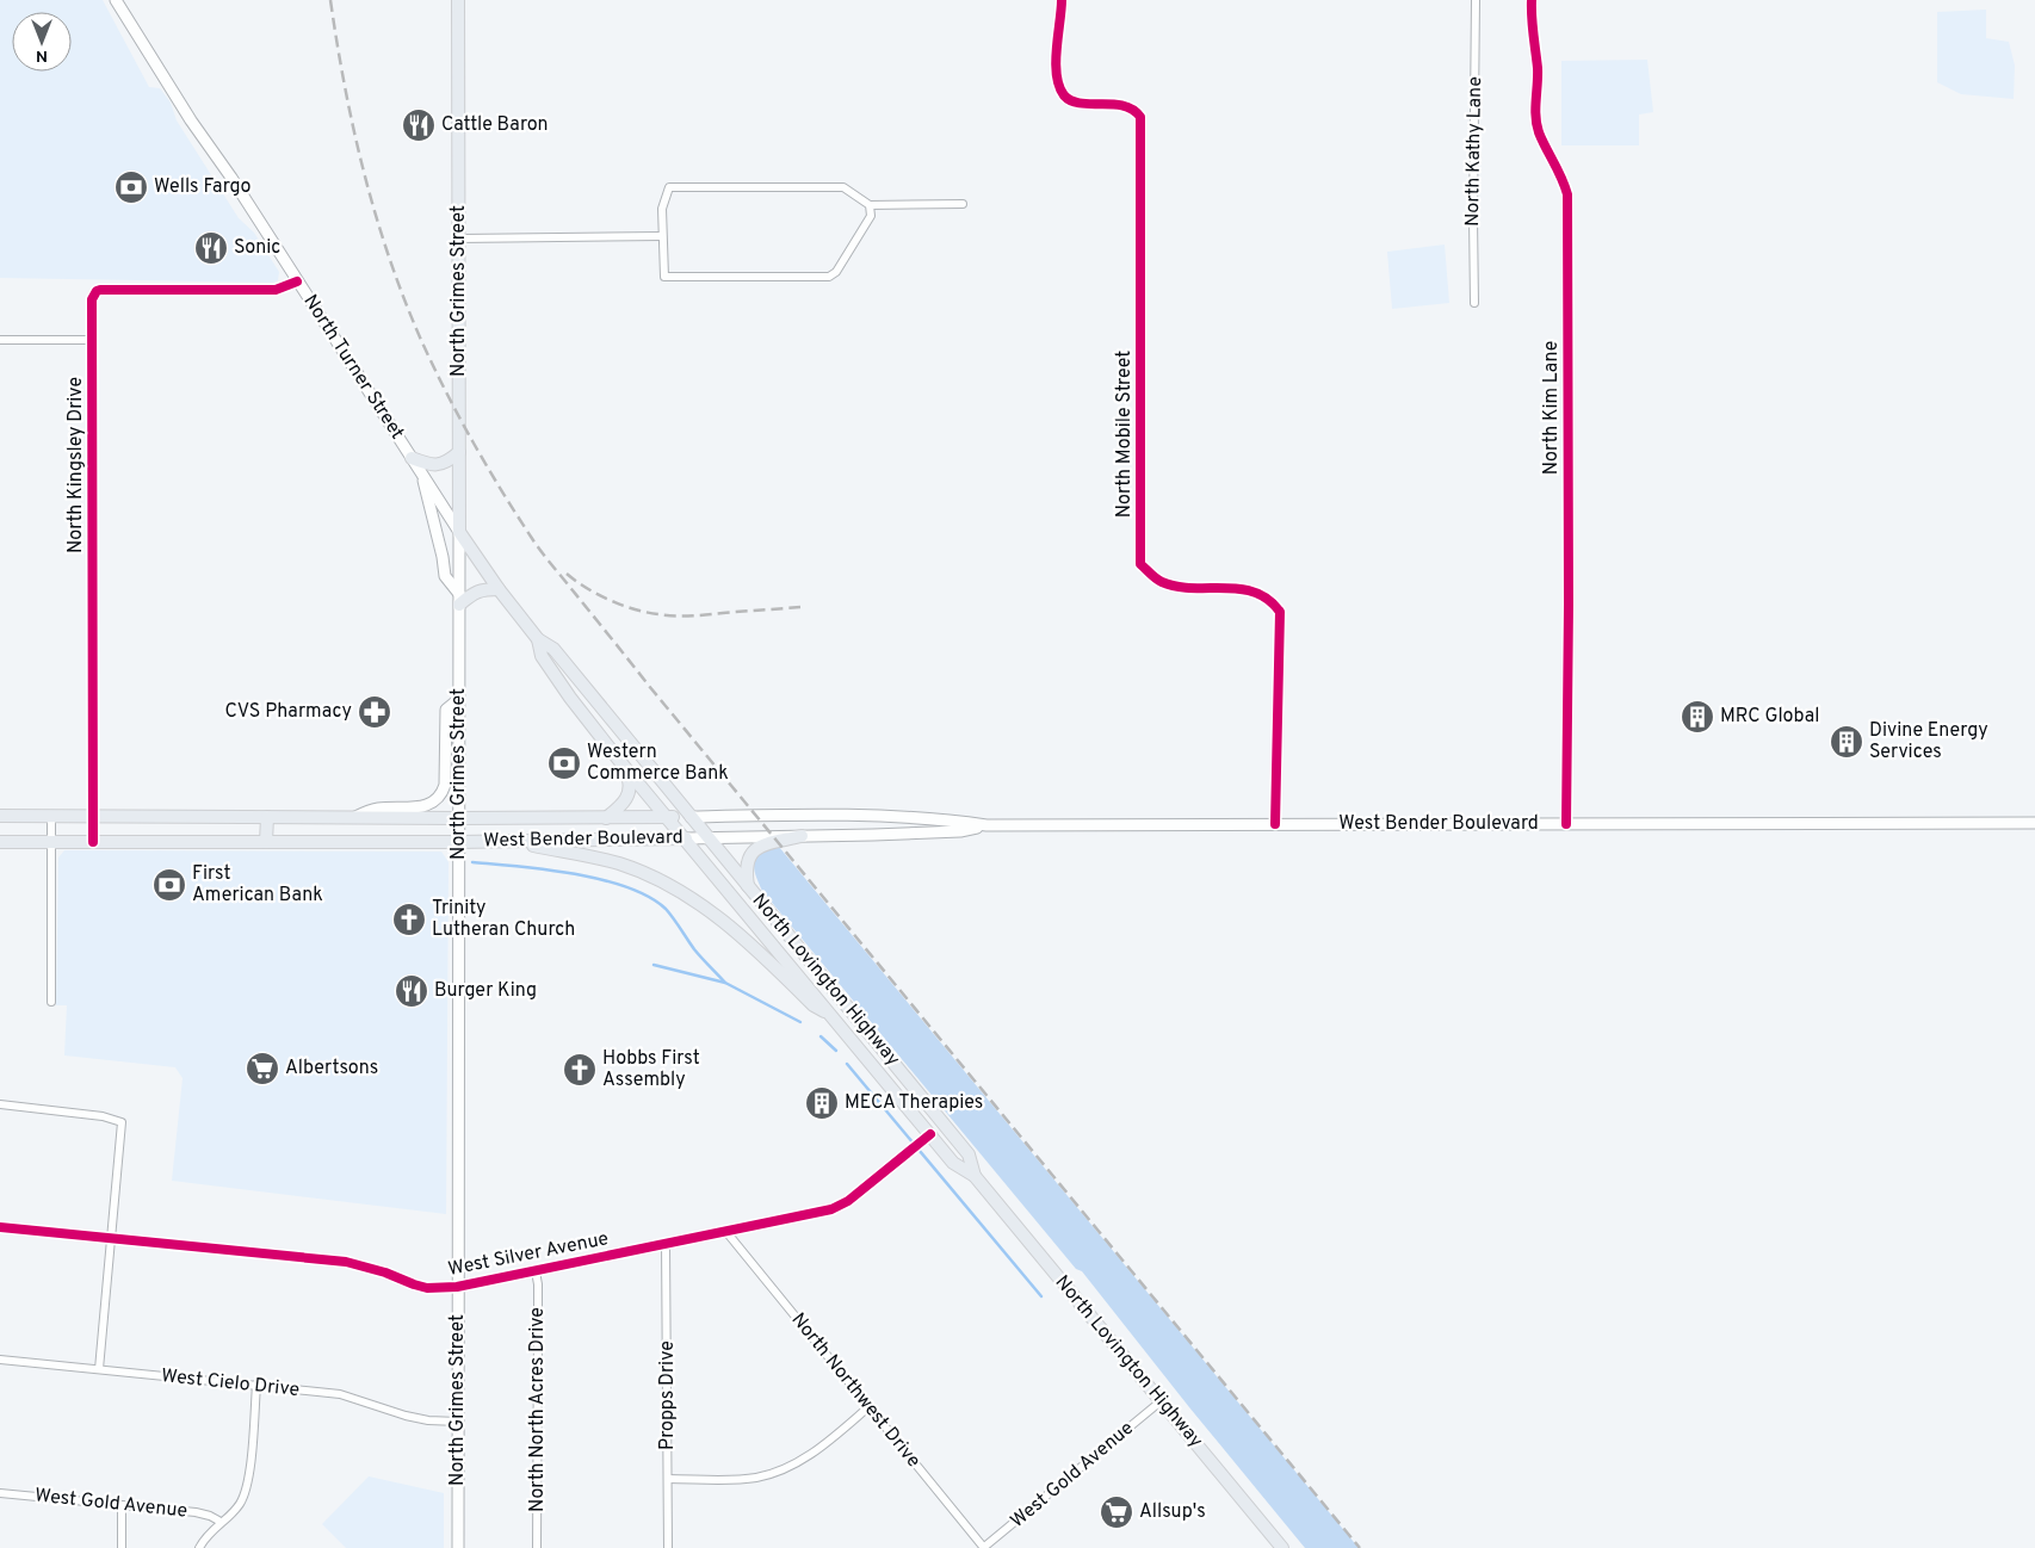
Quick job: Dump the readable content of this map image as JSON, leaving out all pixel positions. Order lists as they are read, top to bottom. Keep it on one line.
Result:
{"streets":{"main road":["North Grimes Street","North Turner Street","West Bender Boulevard","North Lovington Highway"],"street":["North Kathy Lane","North Kim Lane","North Mobile Street","North Kingsley Drive","West Silver Avenue","West Cielo Drive","North Northwest Drive","Propps Drive","North North Acres Drive","West Gold Avenue"]},"crossings":[["North Grimes Street","North Turner Street"],["North Grimes Street","West Bender Boulevard"],["North Grimes Street","West Silver Avenue"],["North Grimes Street","West Cielo Drive"],["North Turner Street","North Kingsley Drive"],["North Turner Street","West Bender Boulevard"],["North Turner Street","North Lovington Highway"],["North Kim Lane","West Bender Boulevard"],["North Mobile Street","West Bender Boulevard"],["North Kingsley Drive","West Bender Boulevard"],["West Bender Boulevard","North Lovington Highway"],["North Lovington Highway","West Silver Avenue"],["North Lovington Highway","West Gold Avenue"],["West Silver Avenue","North Northwest Drive"],["West Silver Avenue","Propps Drive"],["West Silver Avenue","North North Acres Drive"],["North Northwest Drive","West Gold Avenue"]],"places":{"restaurant":["Cattle Baron","Sonic","Burger King"],"bank":["Wells Fargo","Western Commerce Bank","First American Bank"],"pharmacy":["CVS Pharmacy"],"building":["MRC Global","Divine Energy Services","MECA Therapies"],"church":["Trinity Lutheran Church","Hobbs First Assembly"],"supermarket":["Albertsons","Allsup's"]},"north":"bottom"}
